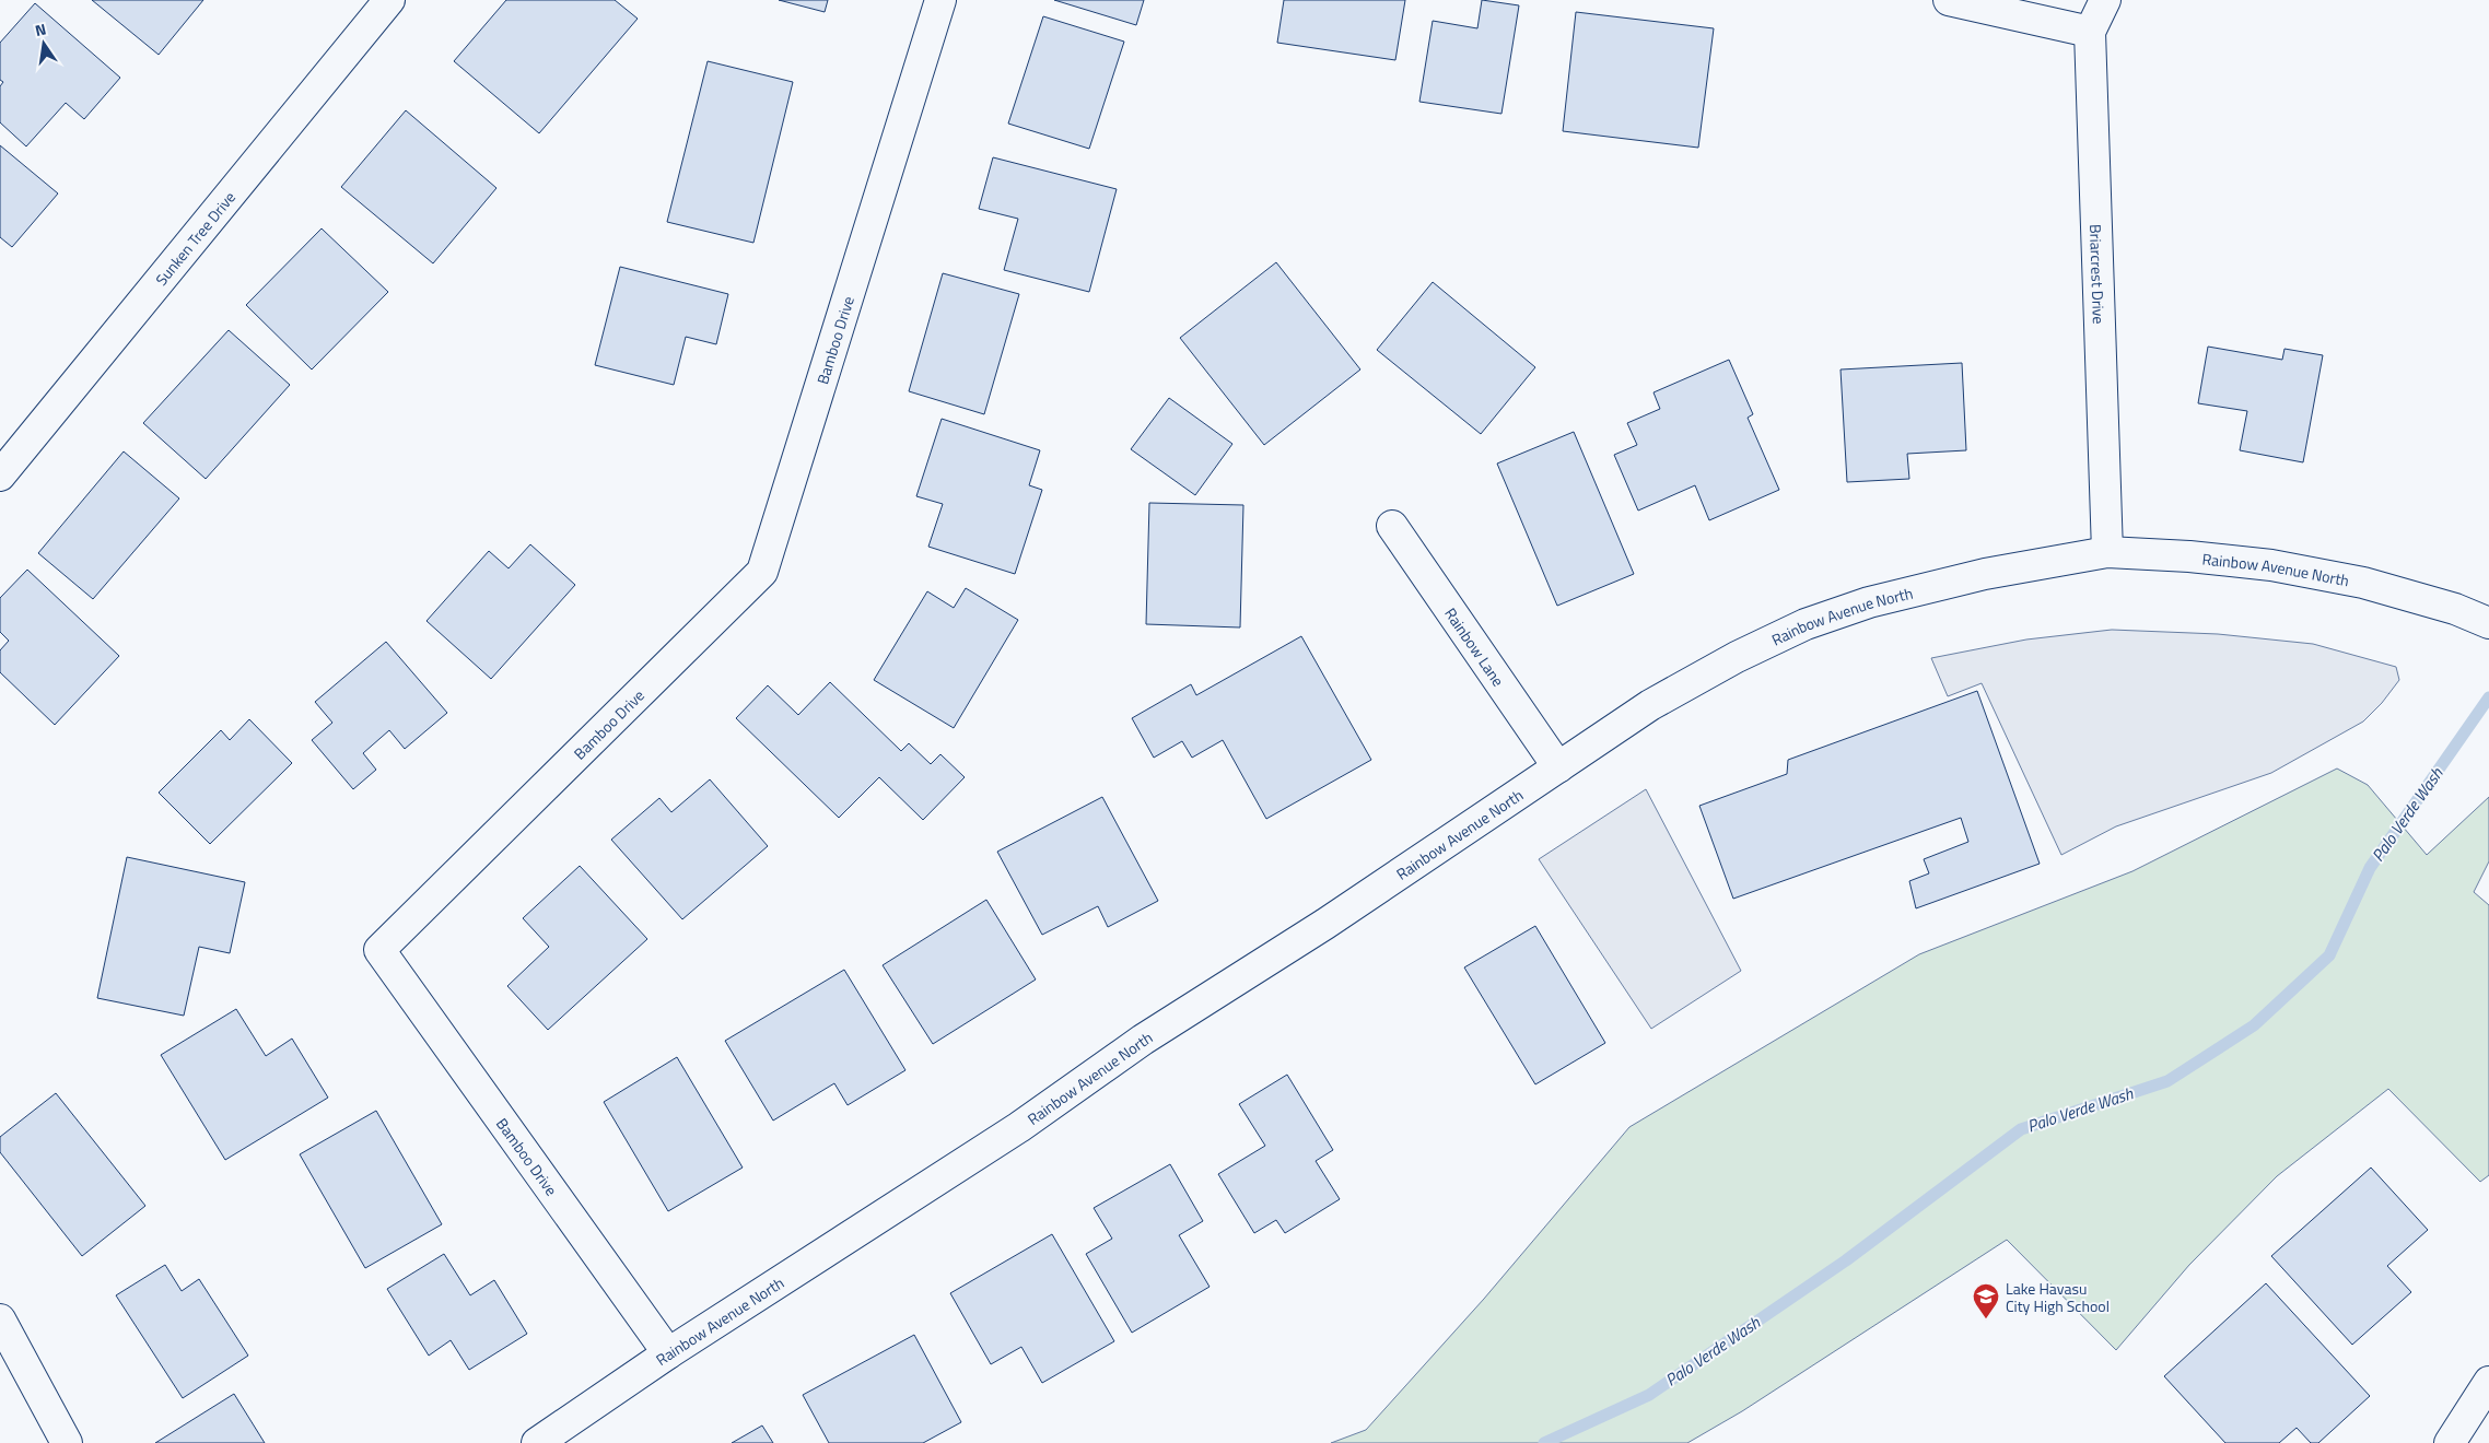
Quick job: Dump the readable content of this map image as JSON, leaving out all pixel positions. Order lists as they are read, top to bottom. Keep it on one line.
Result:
{"streets":{"street":["Sunken Tree Drive","Briarcrest Drive","Bamboo Drive","Rainbow Avenue North","Rainbow Lane"]},"crossings":[["Briarcrest Drive","Rainbow Avenue North"],["Bamboo Drive","Rainbow Avenue North"],["Rainbow Avenue North","Rainbow Lane"]],"water":["Palo Verde Wash"],"places":{"school or university":["Lake Havasu City High School"]},"north":"top"}
